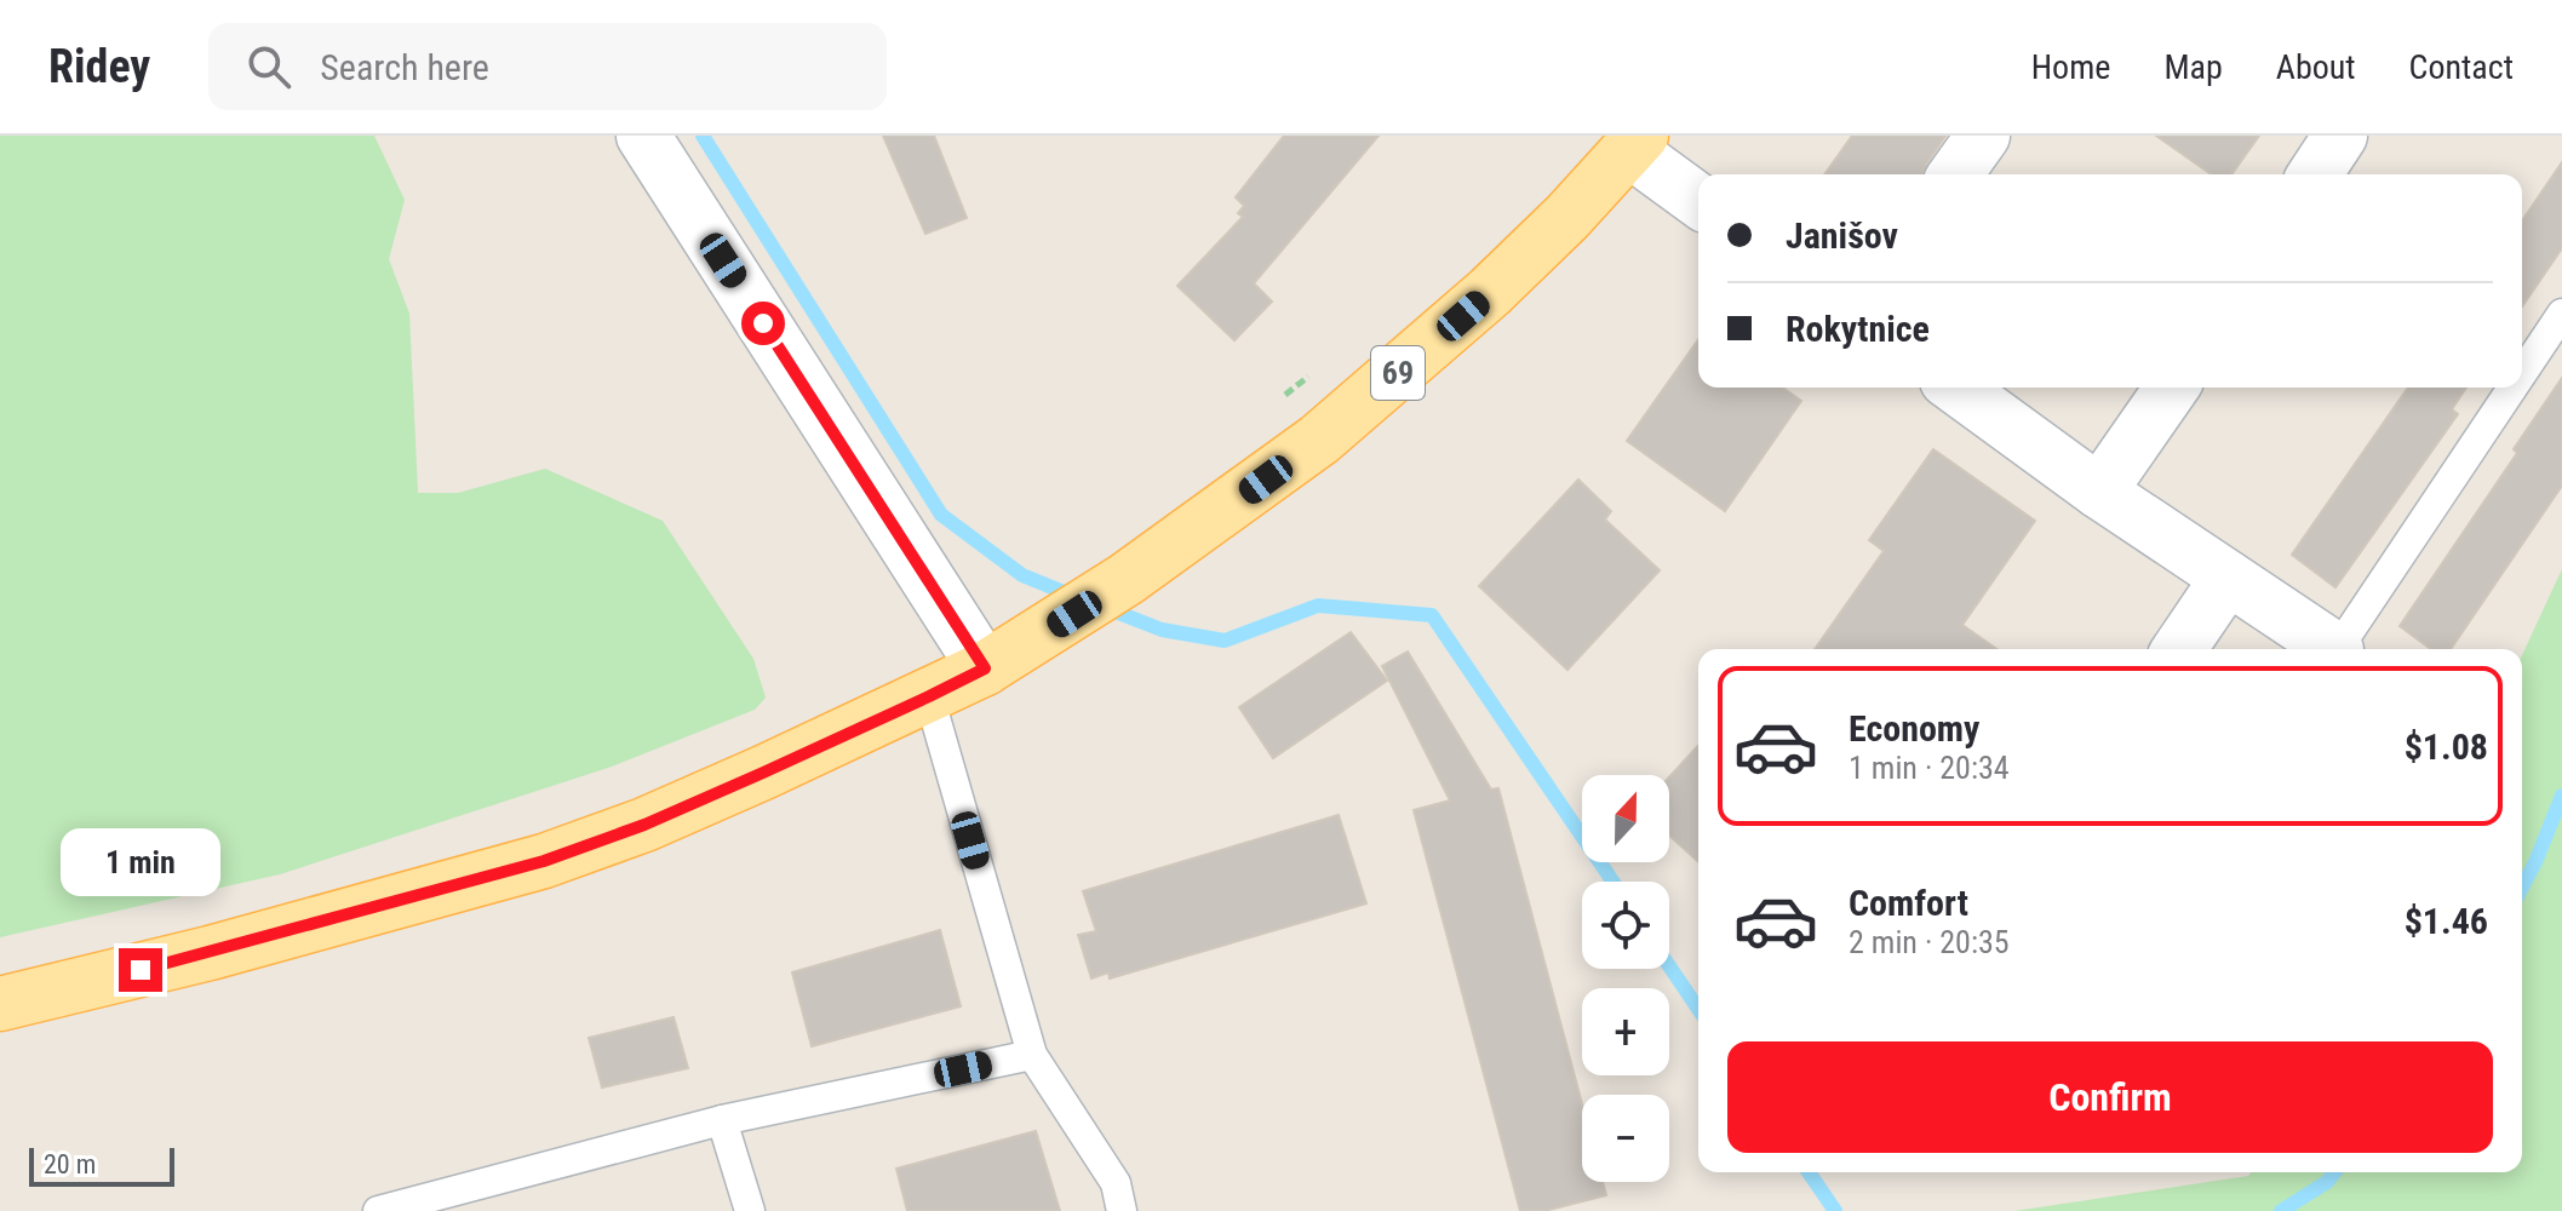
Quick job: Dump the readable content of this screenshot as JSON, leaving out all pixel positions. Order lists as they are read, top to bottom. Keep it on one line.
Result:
{"streets":{"main road":["69"]},"scale_bar":"20 m","north":"top","page":{"header":"Ridey","search":"Search here","nav":["Home","Map","About","Contact"],"banner":["Janišov","Rokytnice"],"list":[{"name":"Economy","note":"1 min · 20:34","value":"$1.08"},{"name":"Comfort","note":"2 min · 20:35","value":"$1.46"}],"map_buttons":["+","−"],"bubble":"1 min","buttons":"Confirm","scale":"20 m"}}
